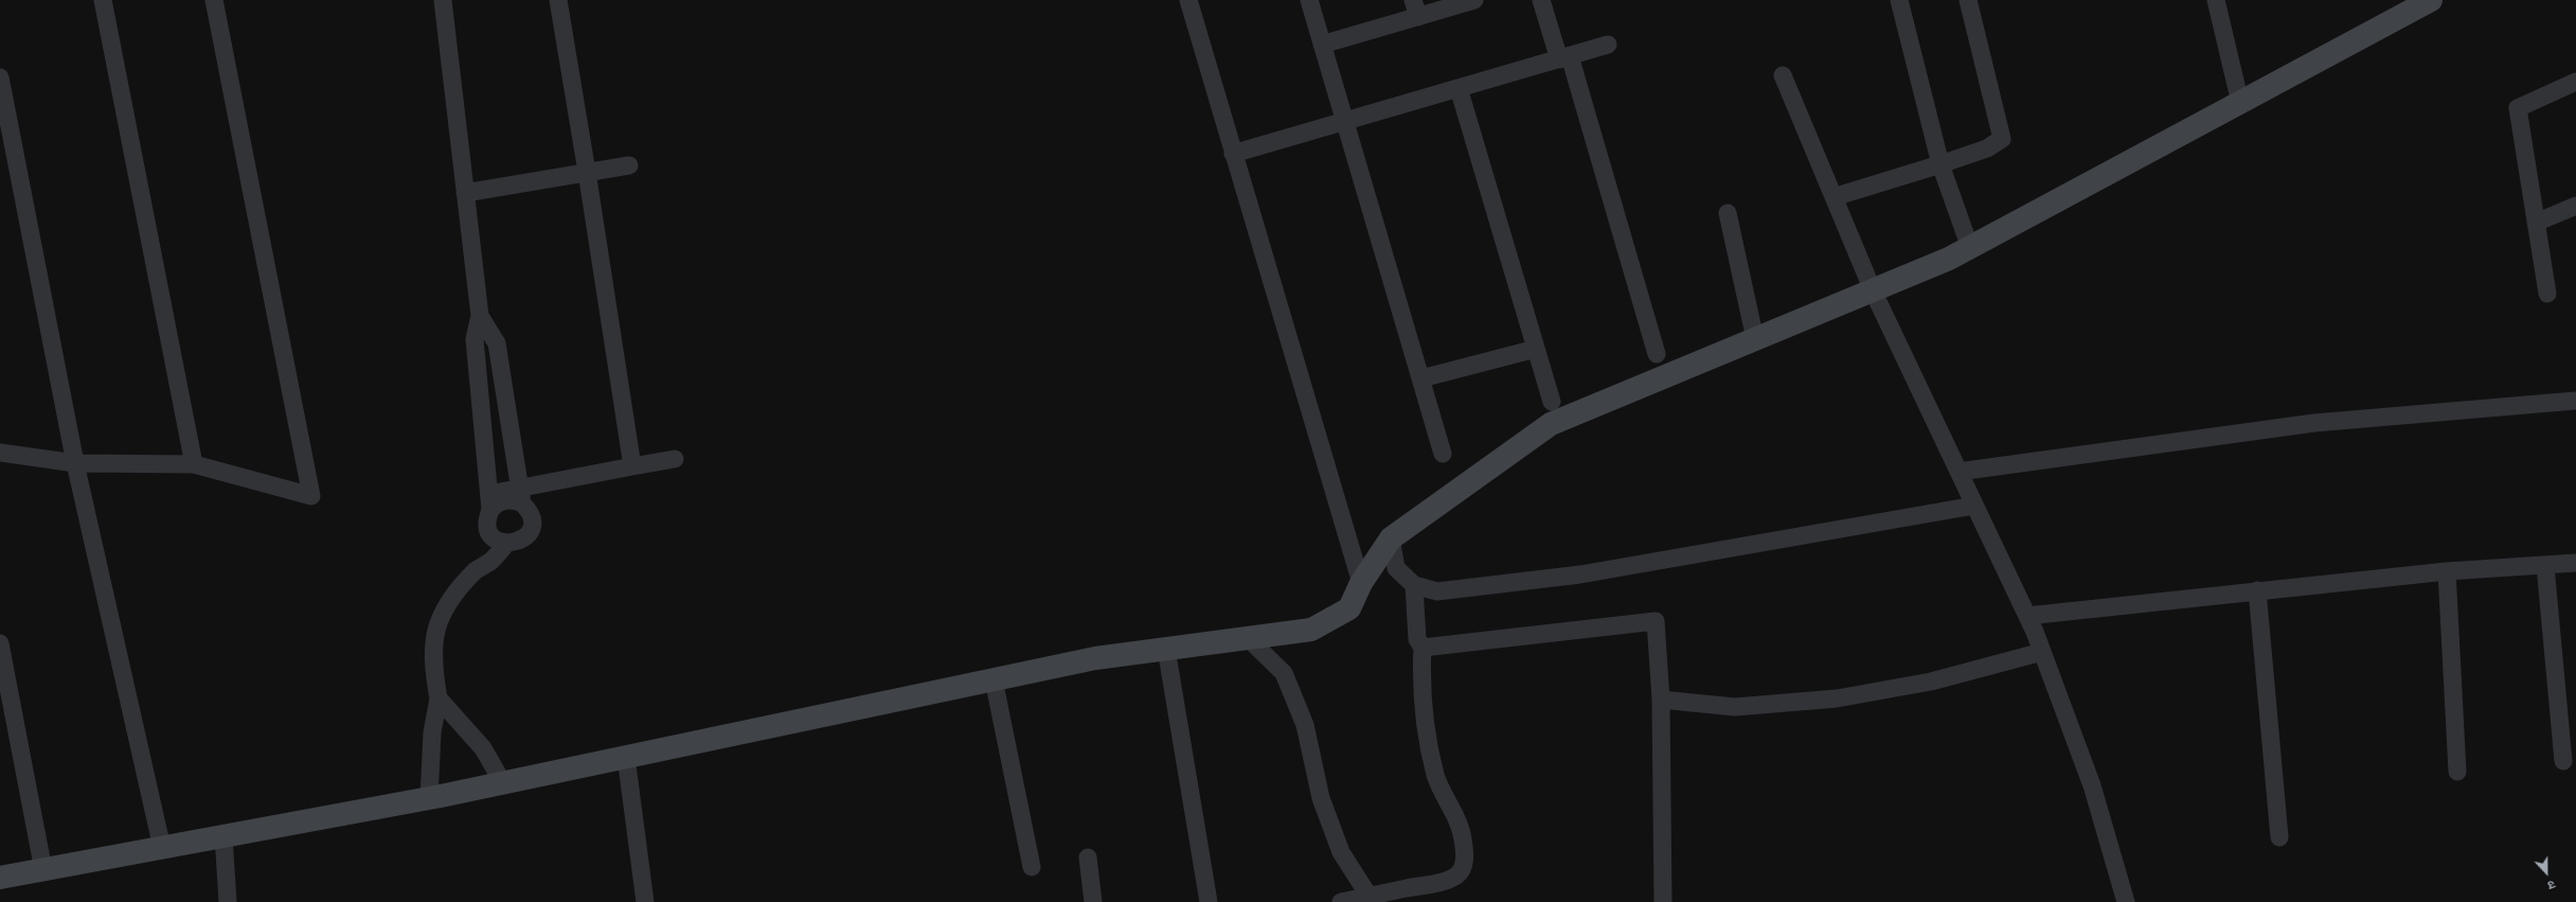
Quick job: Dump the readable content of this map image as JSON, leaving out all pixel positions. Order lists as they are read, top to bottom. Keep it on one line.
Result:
{"north":"bottom"}
